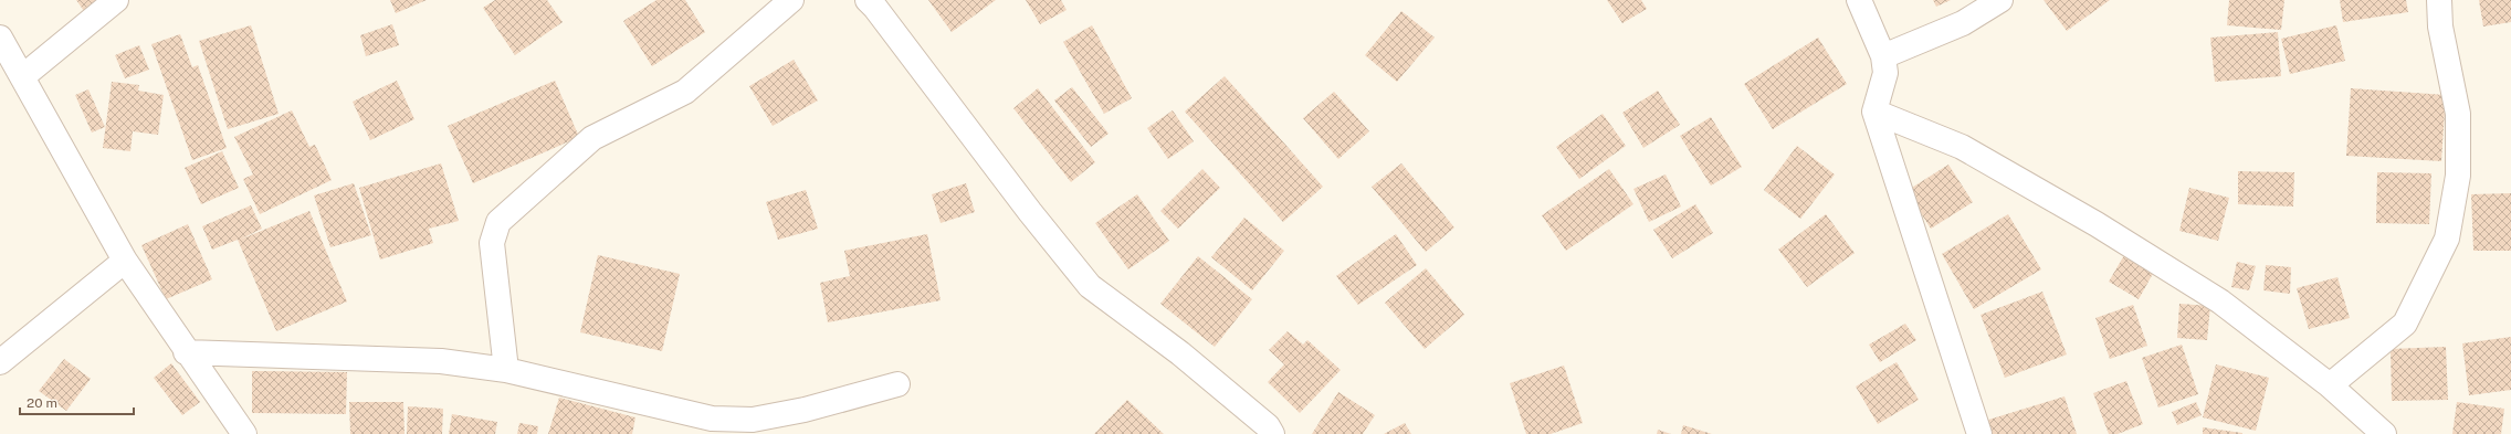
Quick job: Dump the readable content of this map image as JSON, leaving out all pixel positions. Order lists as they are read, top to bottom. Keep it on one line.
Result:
{"scale_bar":"20 m"}
